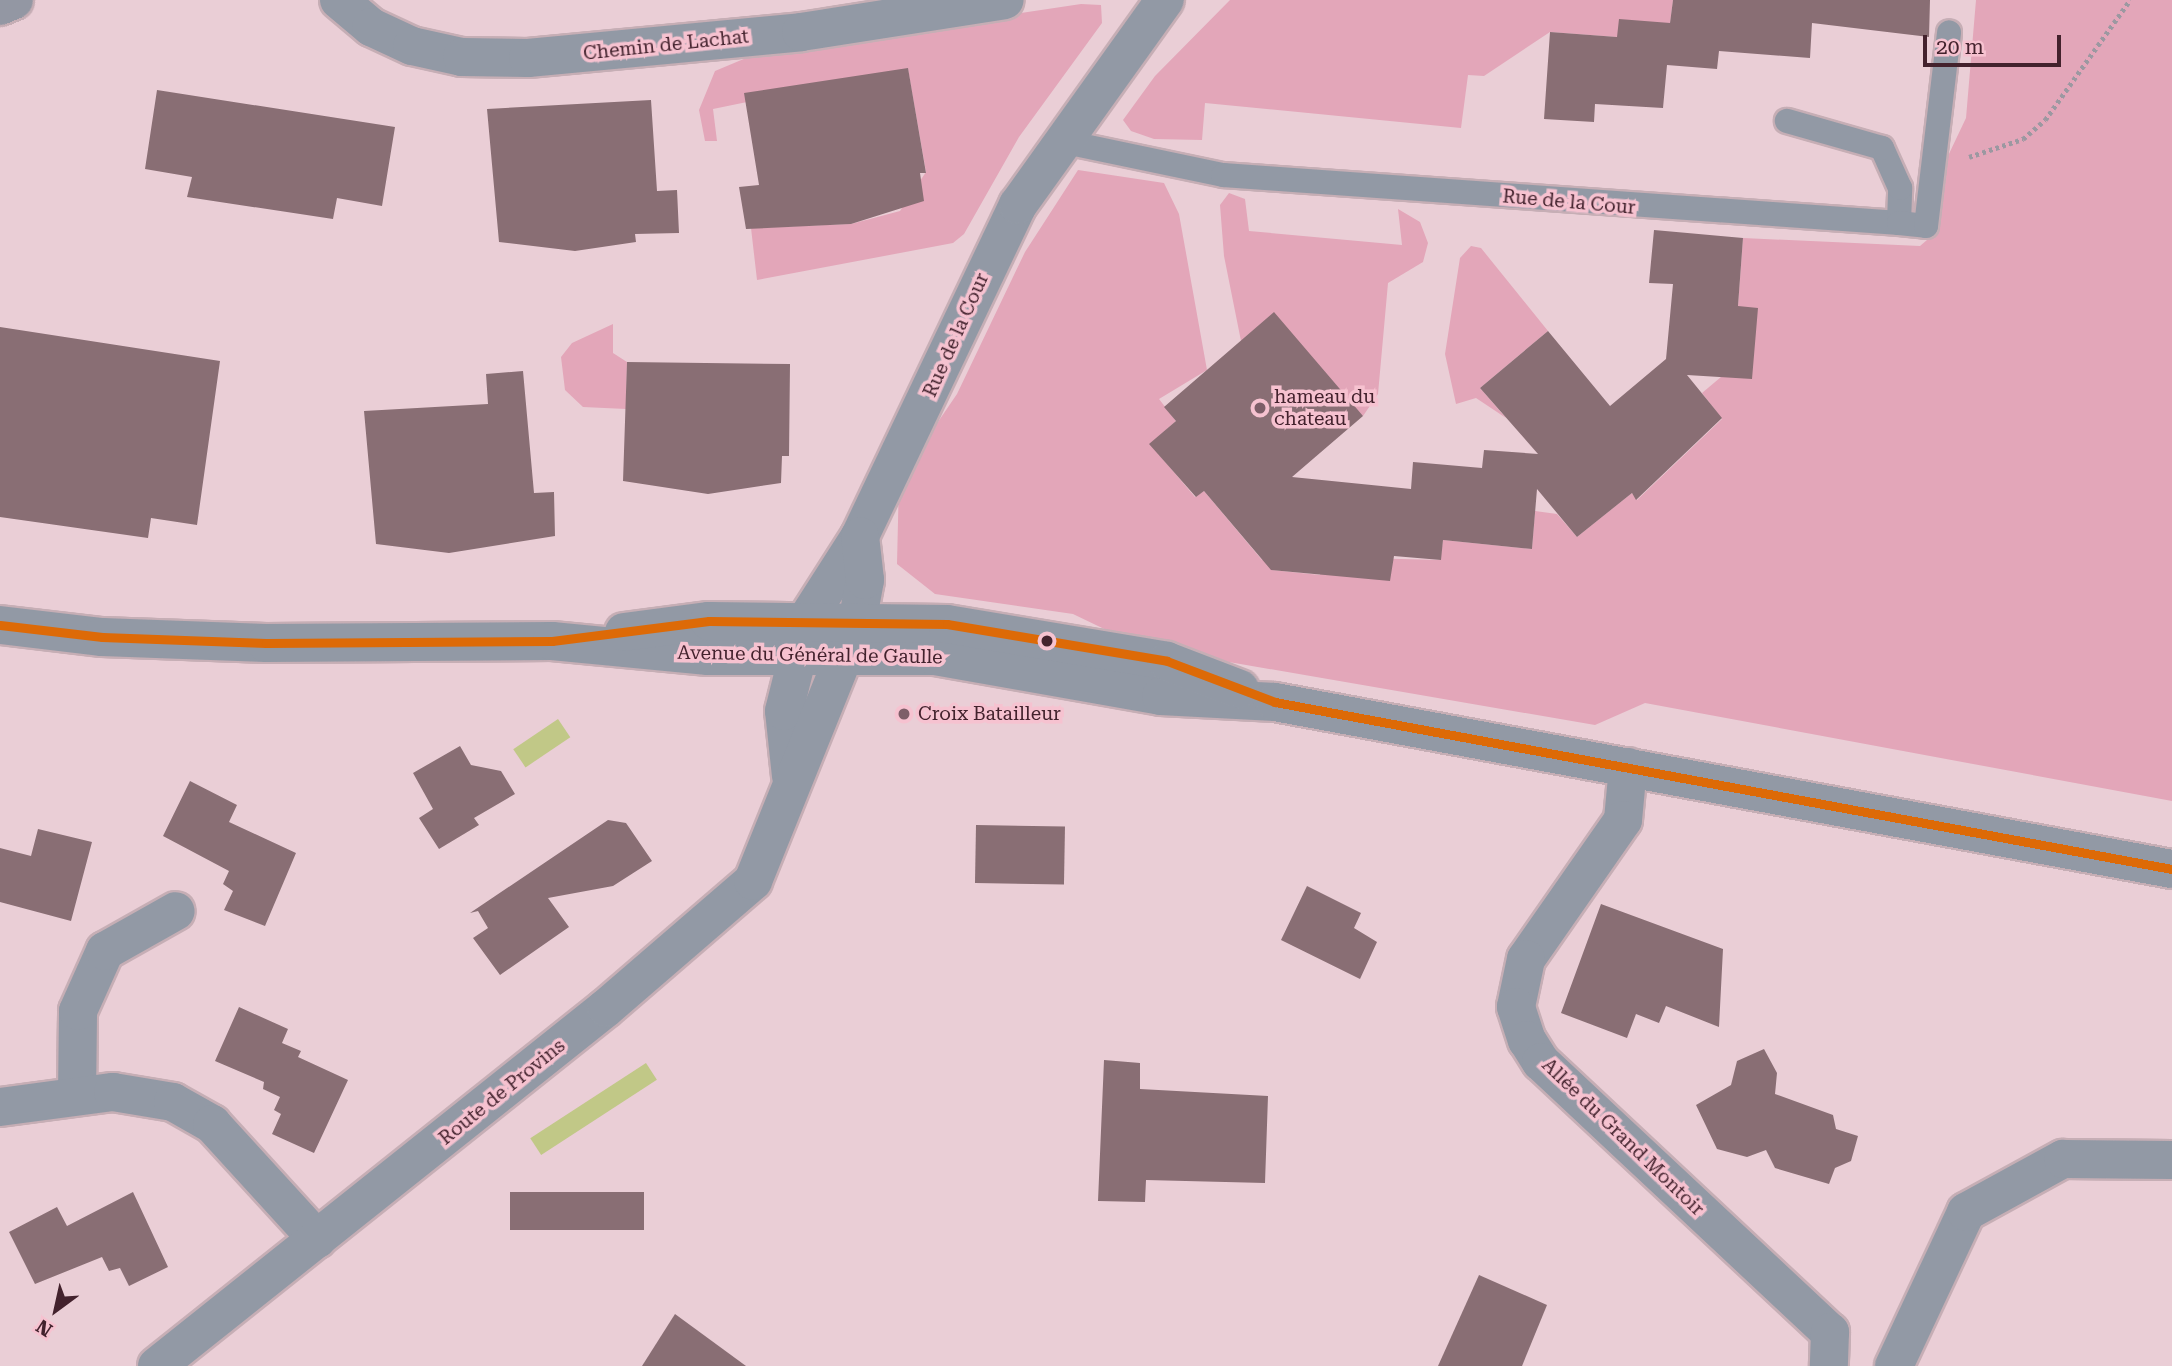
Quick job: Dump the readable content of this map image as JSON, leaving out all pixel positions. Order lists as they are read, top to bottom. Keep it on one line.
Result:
{"streets":{"street":["Chemin de Lachat","Rue de la Cour","Avenue du Général de Gaulle","Route de Provins","Allée du Grand Montoir"]},"crossings":[["Rue de la Cour","Avenue du Général de Gaulle"],["Rue de la Cour","Route de Provins"],["Avenue du Général de Gaulle","Route de Provins"],["Avenue du Général de Gaulle","Allée du Grand Montoir"]],"places":["hameau du chateau","Croix Batailleur"],"scale_bar":"20 m","north":"bottom left"}
